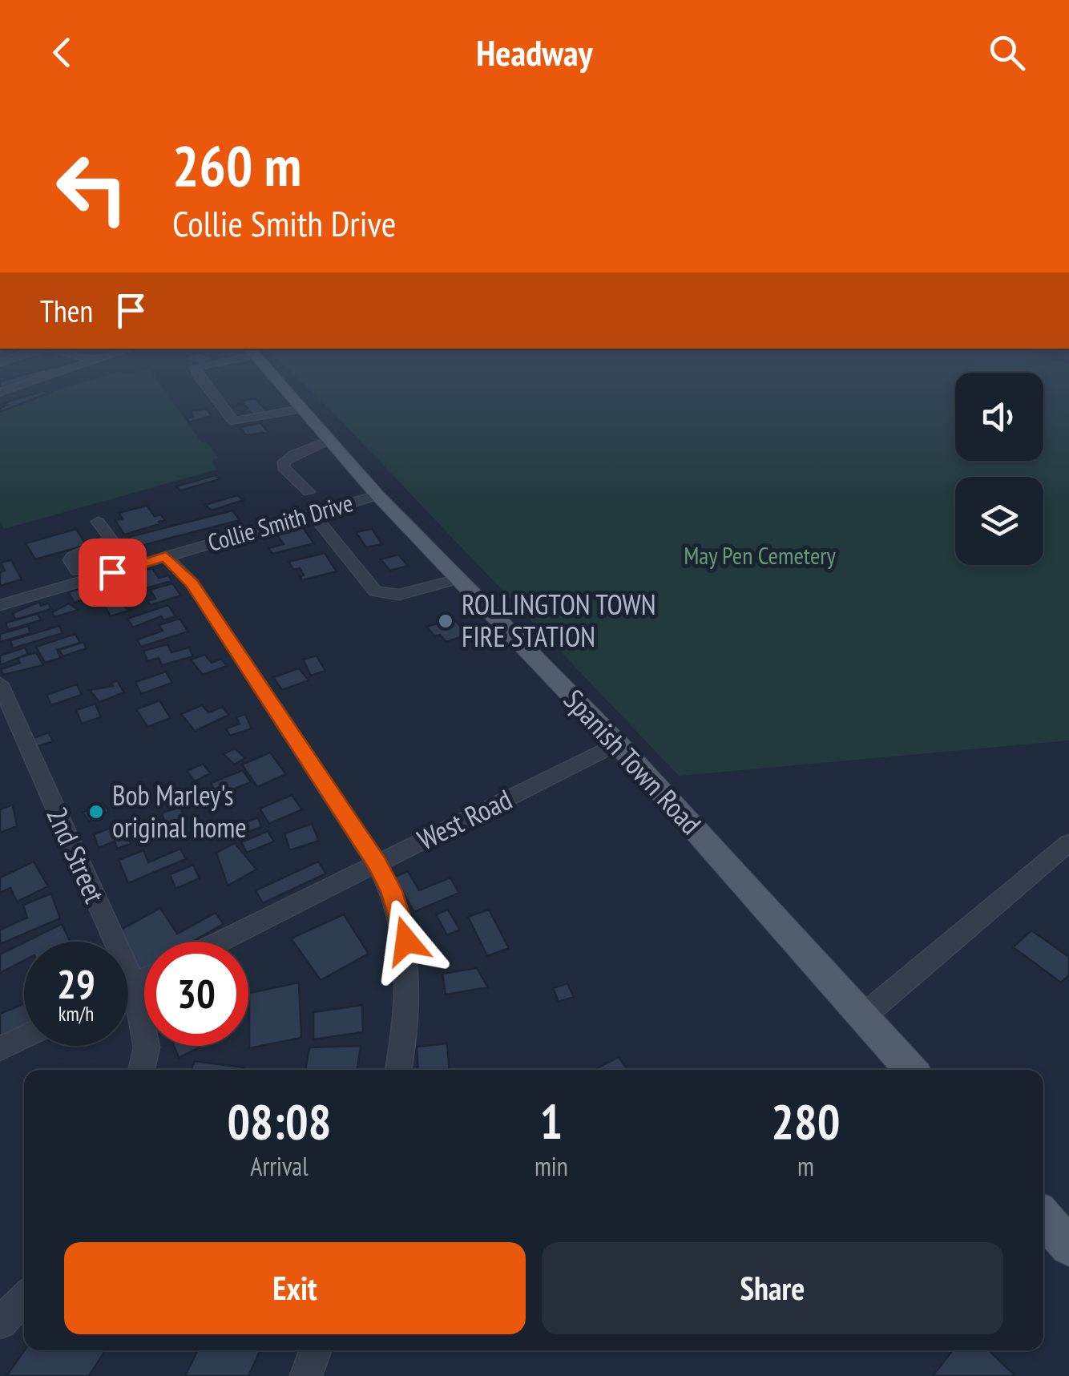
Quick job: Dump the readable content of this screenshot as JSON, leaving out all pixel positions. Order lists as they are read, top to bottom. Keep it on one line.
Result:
{"streets":{"main road":["Spanish Town Road"],"street":["Collie Smith Drive","West Road","2nd Street"]},"crossings":[["Collie Smith Drive","Spanish Town Road"],["Spanish Town Road","West Road"]],"parks":["May Pen Cemetery"],"places":["ROLLINGTON TOWN FIRE STATION","Bob Marley's original home"],"page":{"header":"Headway","turn":["260 m","Collie Smith Drive"],"then":"Then","speed":"29 km/h","limit":"30","eta":["08:08","Arrival","1","min","280","m"],"buttons":["Exit","Share"]}}
